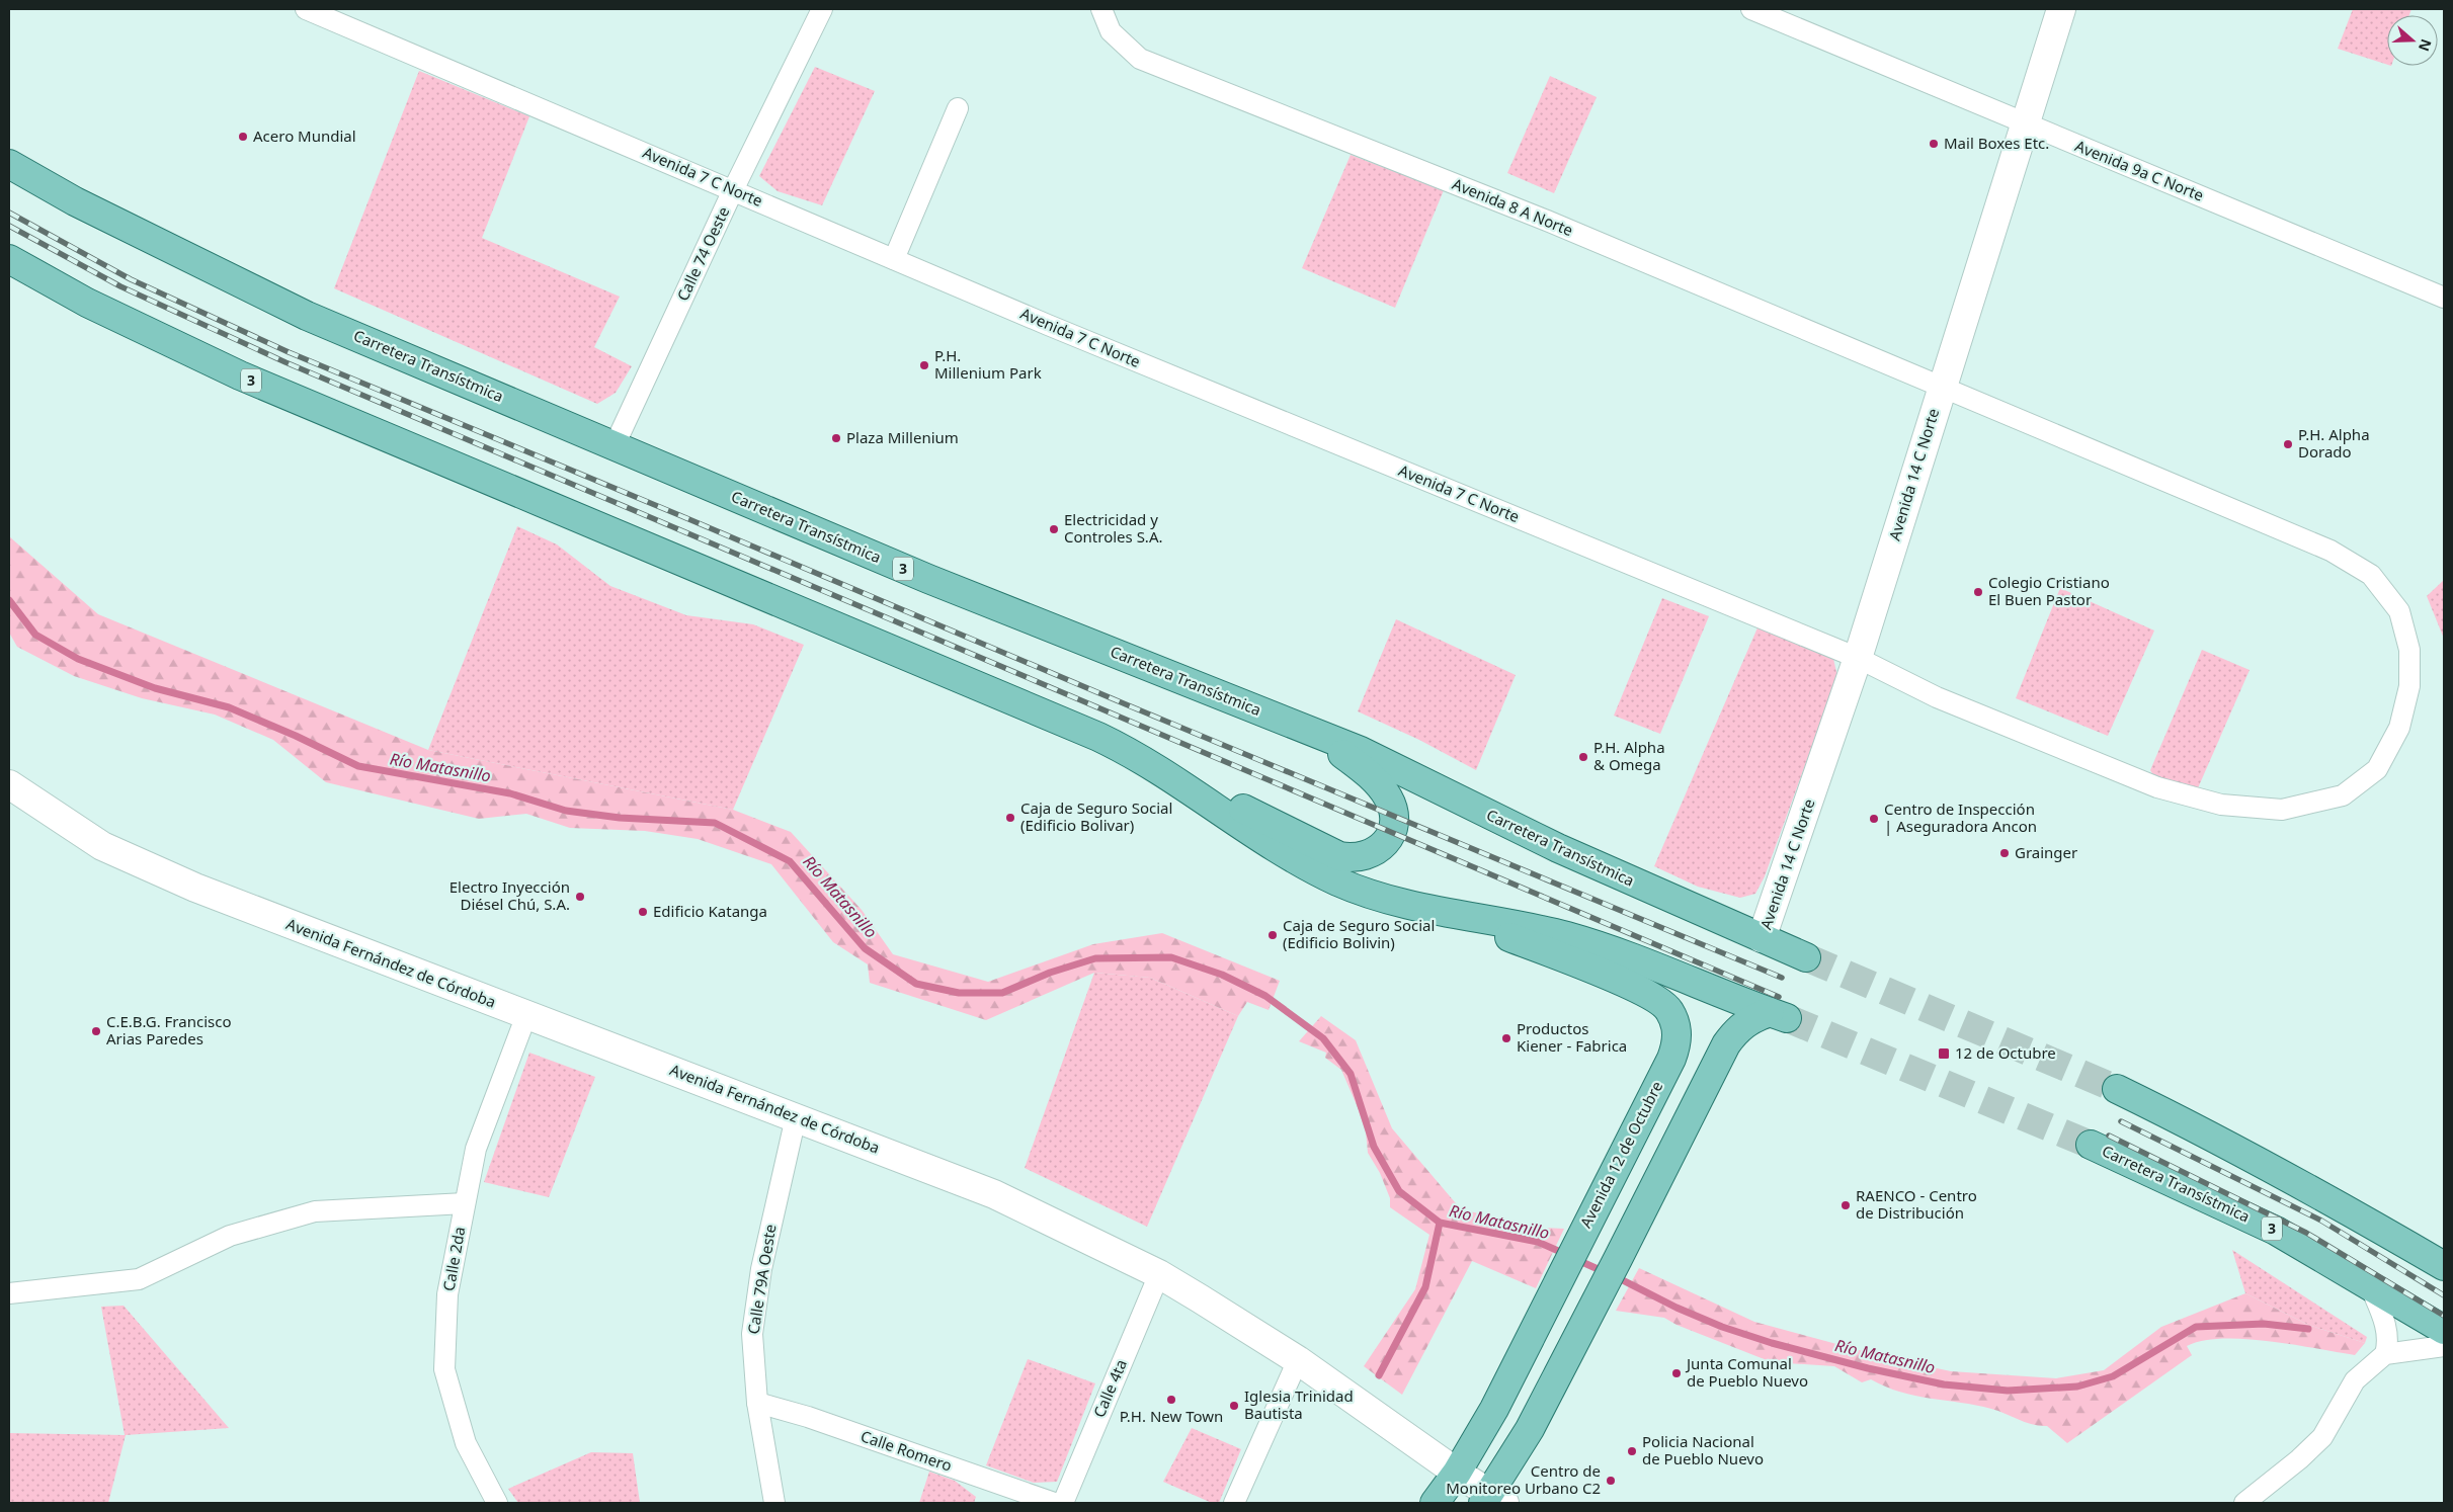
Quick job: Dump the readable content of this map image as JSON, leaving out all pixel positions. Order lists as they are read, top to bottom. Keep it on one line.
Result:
{"streets":{"main road":["Carretera Transístmica","3","Avenida 14 C Norte","Avenida Fernández de Córdoba","Avenida 12 de Octubre"],"street":["Avenida 9a C Norte","Avenida 7 C Norte","Avenida 8 A Norte","Calle 74 Oeste","Calle 2da","Calle 79A Oeste","Calle 4ta","Calle Romero"]},"crossings":[["Avenida 9a C Norte","Avenida 14 C Norte"],["Avenida 7 C Norte","Avenida 8 A Norte"],["Avenida 7 C Norte","Calle 74 Oeste"],["Avenida 7 C Norte","Avenida 14 C Norte"],["Avenida 8 A Norte","Avenida 14 C Norte"],["Calle 74 Oeste","Carretera Transístmica"],["Carretera Transístmica","Avenida 14 C Norte"],["3","Avenida Fernández de Córdoba"],["3","Avenida 12 de Octubre"],["Avenida Fernández de Córdoba","Avenida 12 de Octubre"],["Avenida Fernández de Córdoba","Calle 2da"],["Avenida Fernández de Córdoba","Calle 79A Oeste"],["Avenida Fernández de Córdoba","Calle 4ta"],["Calle 79A Oeste","Calle Romero"]],"water":["Río Matasnillo"],"places":{"other":["Acero Mundial","Mail Boxes Etc.","P.H. Millenium Park","Plaza Millenium","P.H. Alpha Dorado","Electricidad y Controles S.A.","Colegio Cristiano El Buen Pastor","P.H. Alpha & Omega","Caja de Seguro Social (Edificio Bolivar)","Centro de Inspección | Aseguradora Ancon","Grainger","Electro Inyección Diésel Chú, S.A.","Edificio Katanga","Caja de Seguro Social (Edificio Bolivin)","C.E.B.G. Francisco Arias Paredes","Productos Kiener - Fabrica","RAENCO - Centro de Distribución","Junta Comunal de Pueblo Nuevo","P.H. New Town","Iglesia Trinidad Bautista","Policia Nacional de Pueblo Nuevo","Centro de Monitoreo Urbano C2"],"transit":["12 de Octubre"]},"north":"right"}
